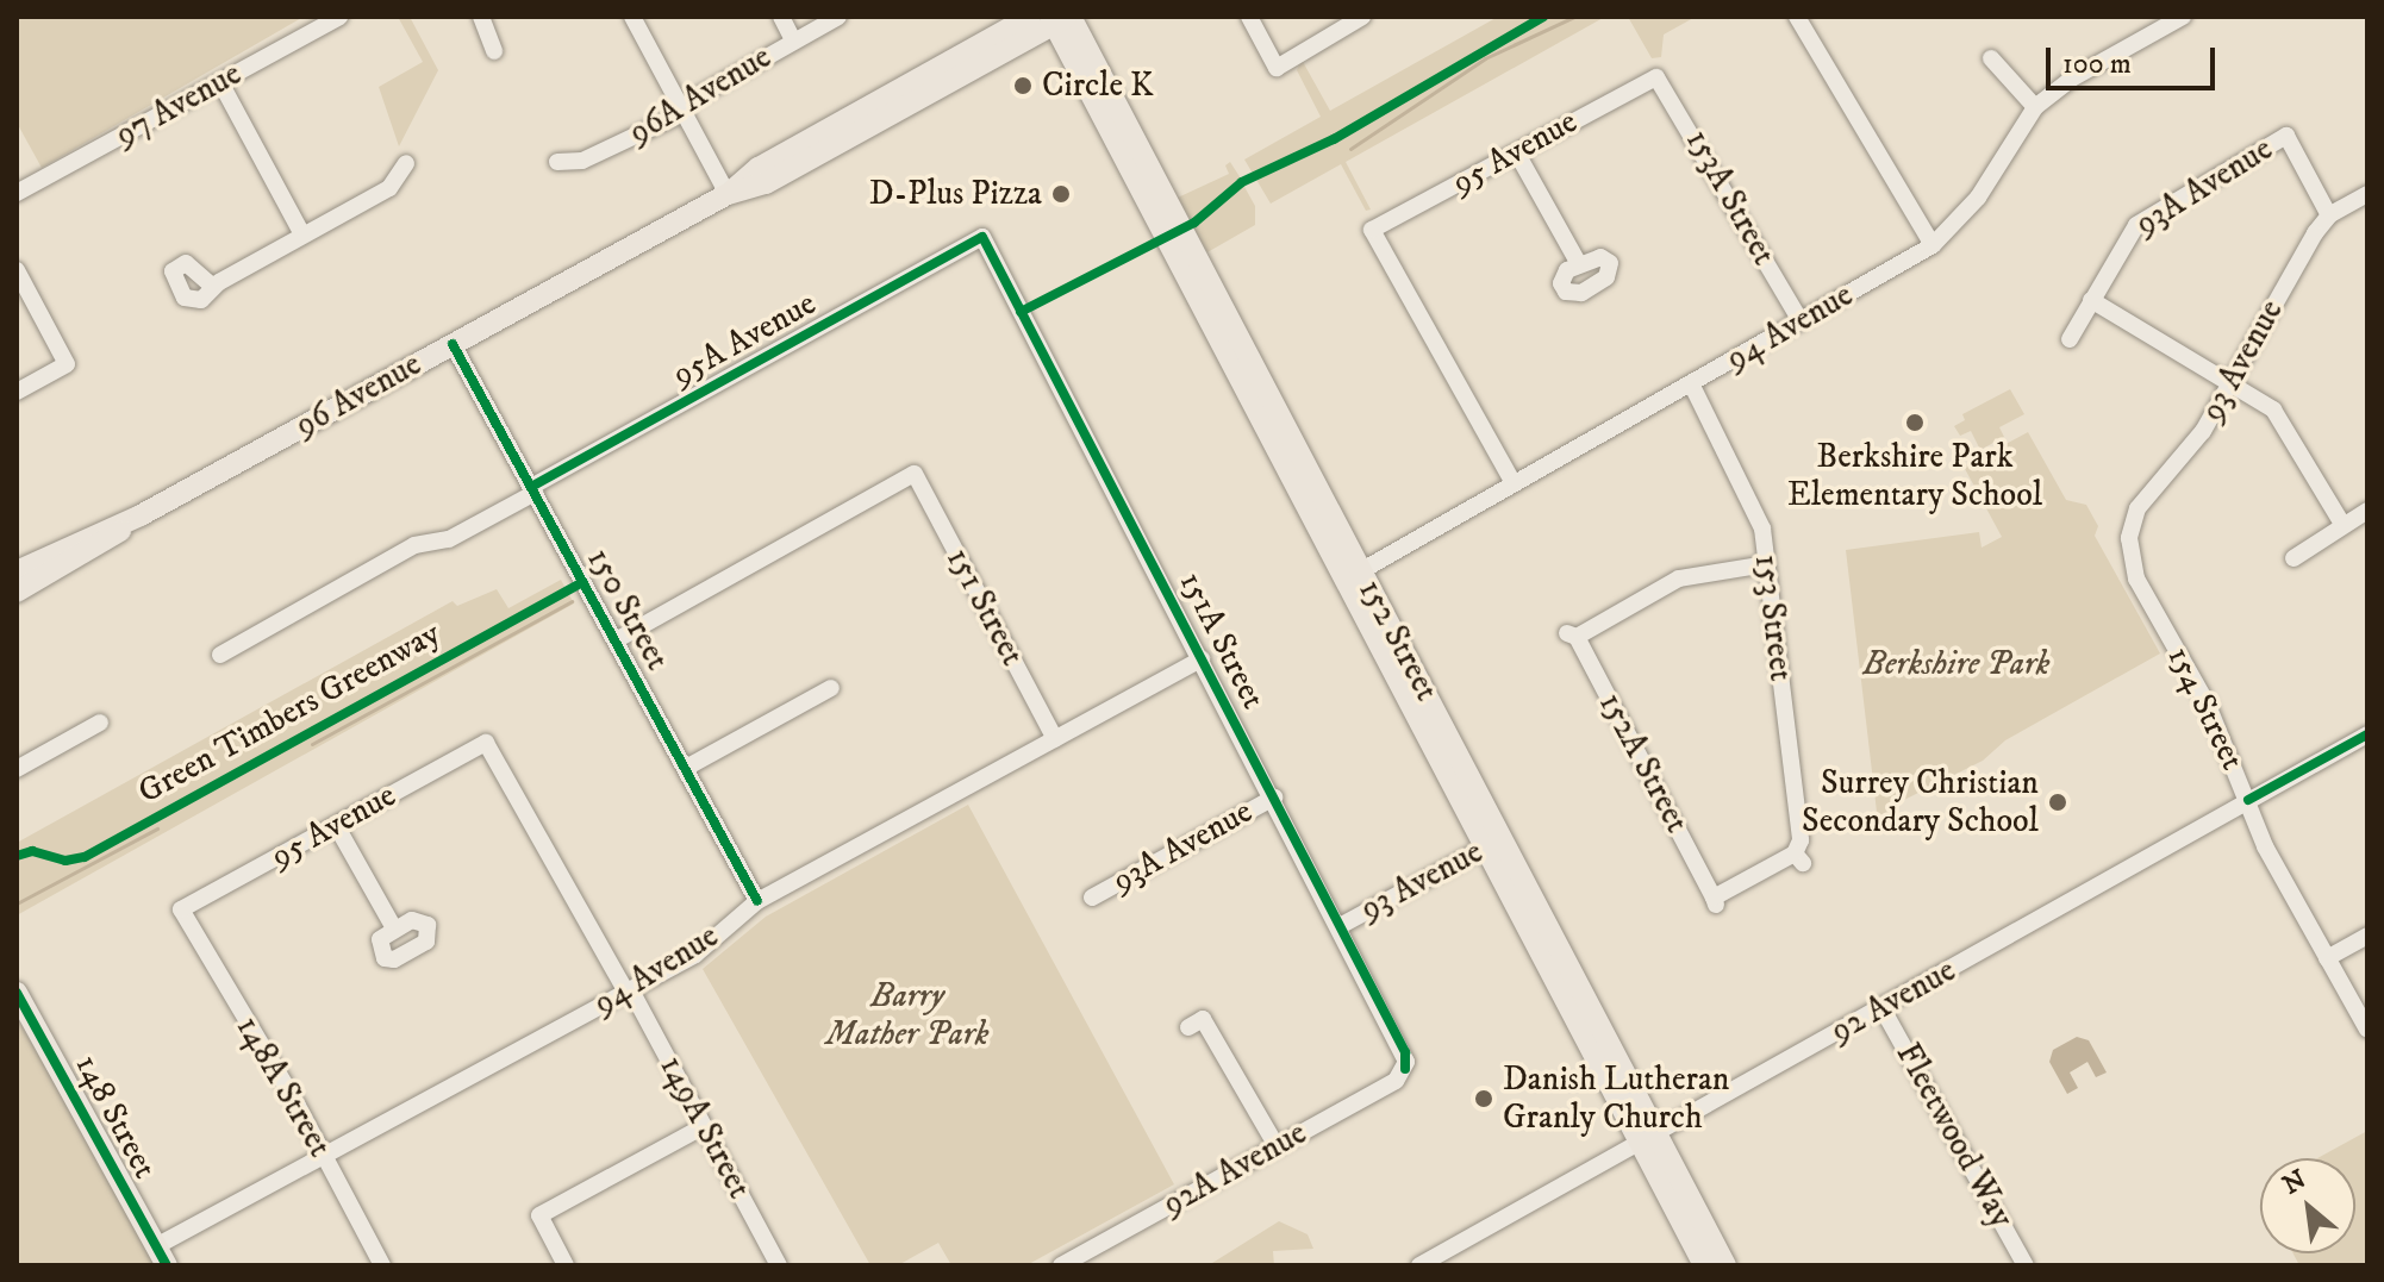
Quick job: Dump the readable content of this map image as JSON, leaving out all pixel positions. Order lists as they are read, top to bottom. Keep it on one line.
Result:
{"streets":{"main road":["96 Avenue","152 Street","148 Street"],"street":["96A Avenue","97 Avenue","95 Avenue","93A Avenue","153A Street","94 Avenue","95A Avenue","93 Avenue","151 Street","150 Street","153 Street","151A Street","154 Street","152A Street","92 Avenue","148A Street","149A Street","Fleetwood Way","92A Avenue"],"cycle path":["Green Timbers Greenway"]},"crossings":[["95 Avenue","153A Street"],["95 Avenue","94 Avenue"],["95 Avenue","148A Street"],["95 Avenue","149A Street"],["93A Avenue","93 Avenue"],["93A Avenue","151A Street"],["153A Street","94 Avenue"],["94 Avenue","151 Street"],["94 Avenue","150 Street"],["94 Avenue","153 Street"],["94 Avenue","151A Street"],["94 Avenue","152 Street"],["94 Avenue","148A Street"],["94 Avenue","148 Street"],["94 Avenue","149A Street"],["95A Avenue","150 Street"],["95A Avenue","151A Street"],["93 Avenue","151A Street"],["93 Avenue","152 Street"],["93 Avenue","154 Street"],["96 Avenue","150 Street"],["96 Avenue","152 Street"],["151 Street","150 Street"],["153 Street","152A Street"],["151A Street","92A Avenue"],["152 Street","92 Avenue"],["154 Street","92 Avenue"],["92 Avenue","Fleetwood Way"]],"parks":["Berkshire Park","Barry Mather Park"],"places":["Circle K","D-Plus Pizza","Berkshire Park Elementary School","Surrey Christian Secondary School","Danish Lutheran Granly Church"],"scale_bar":"100 m","north":"top left"}
